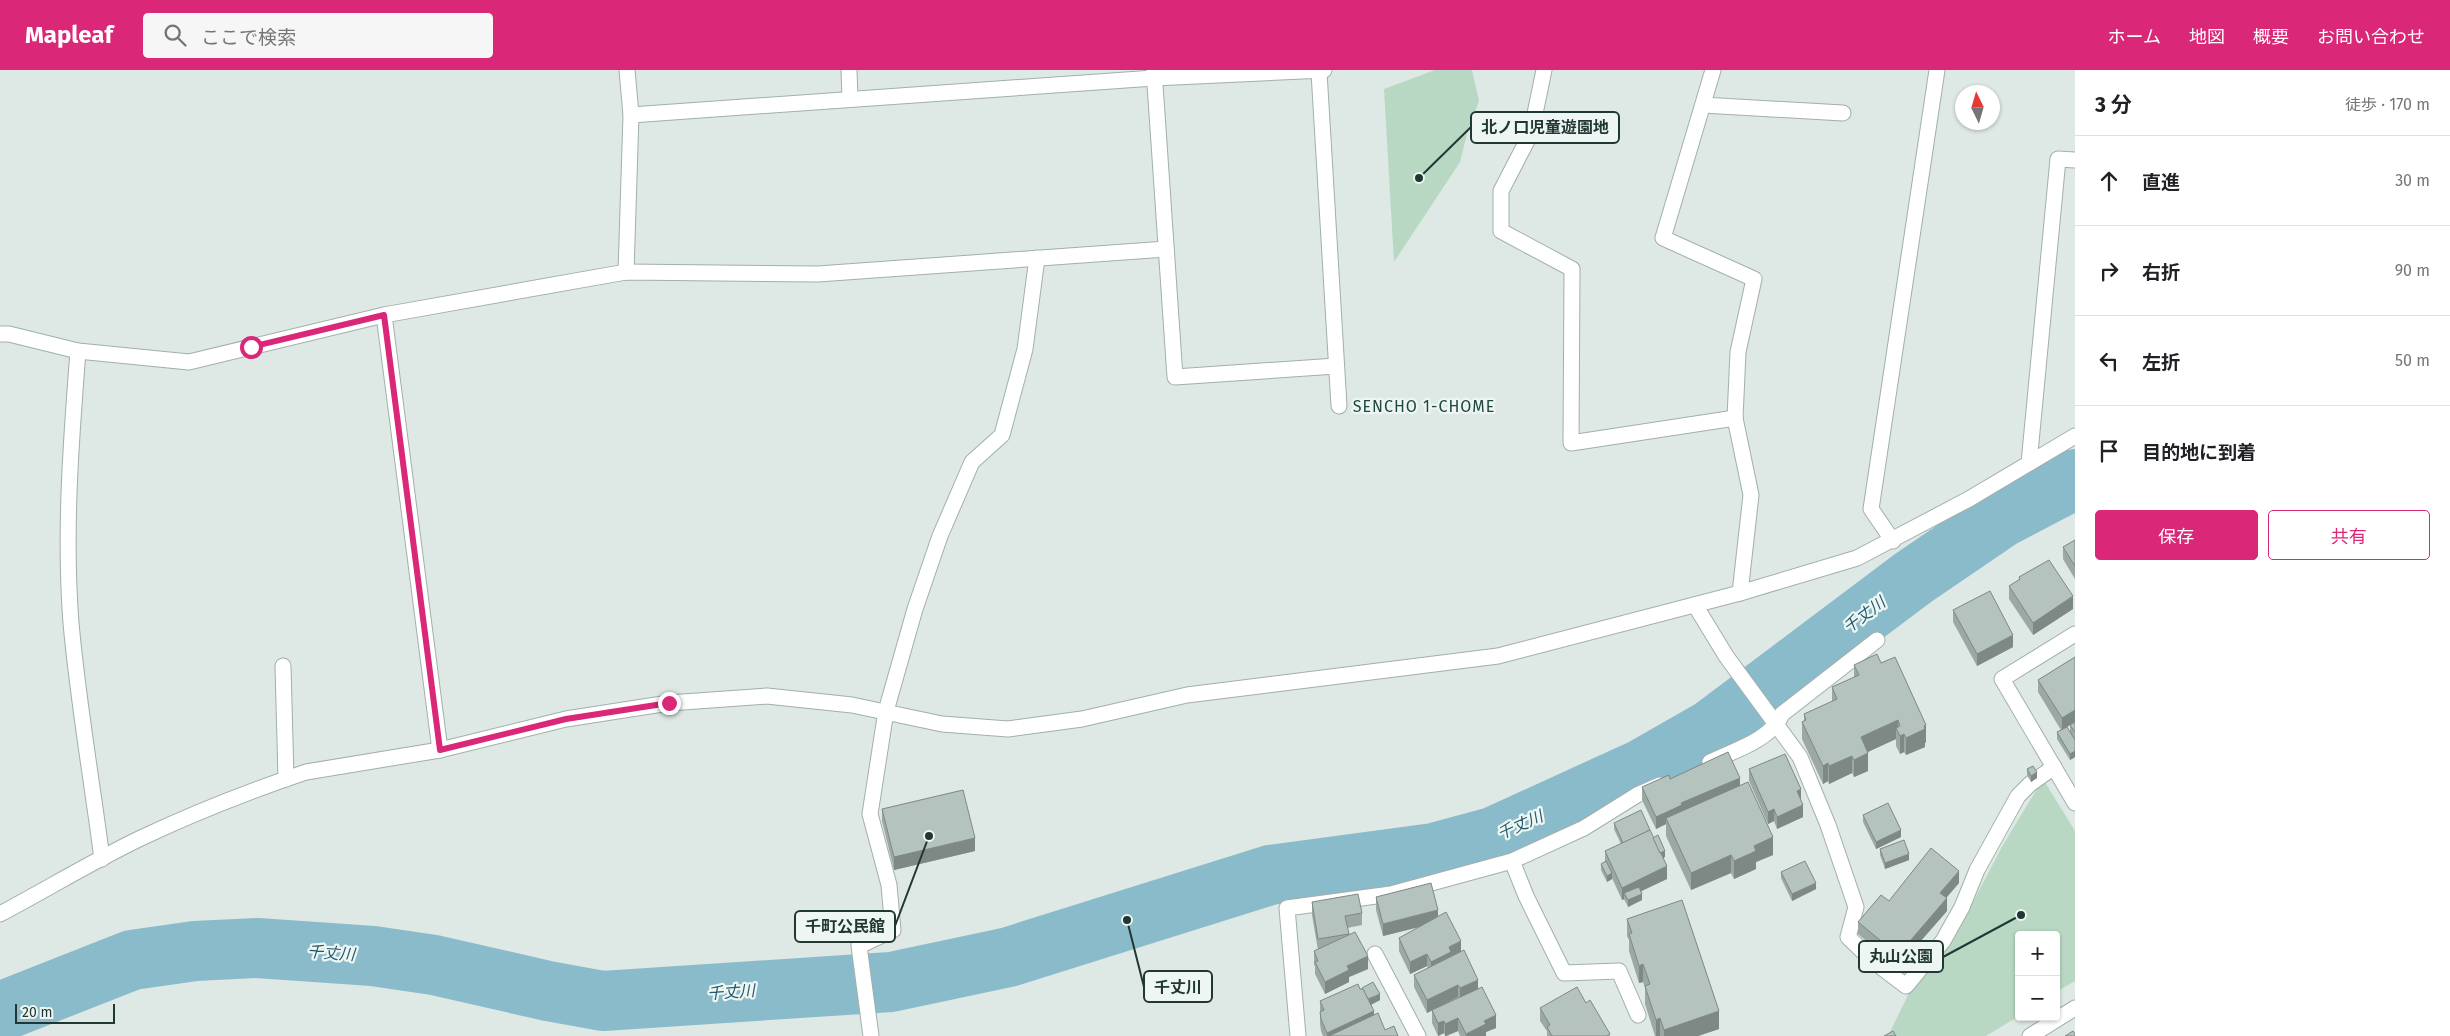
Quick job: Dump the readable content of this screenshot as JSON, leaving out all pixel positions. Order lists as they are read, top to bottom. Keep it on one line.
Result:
{"districts":["SENCHO 1-CHOME"],"water":["千丈川"],"places":["北ノ口児童遊園地","千町公民館","丸山公園","千丈川"],"scale_bar":"20 m","north":"top","page":{"header":"Mapleaf","search":"ここで検索","nav":["ホーム","地図","概要","お問い合わせ"],"heading":["3 分","徒歩 · 170 m"],"list":[["直進","30 m"],["右折","90 m"],["左折","50 m"],"目的地に到着"],"buttons":["保存","共有"],"map_buttons":["+","−"],"scale":"20 m"}}
